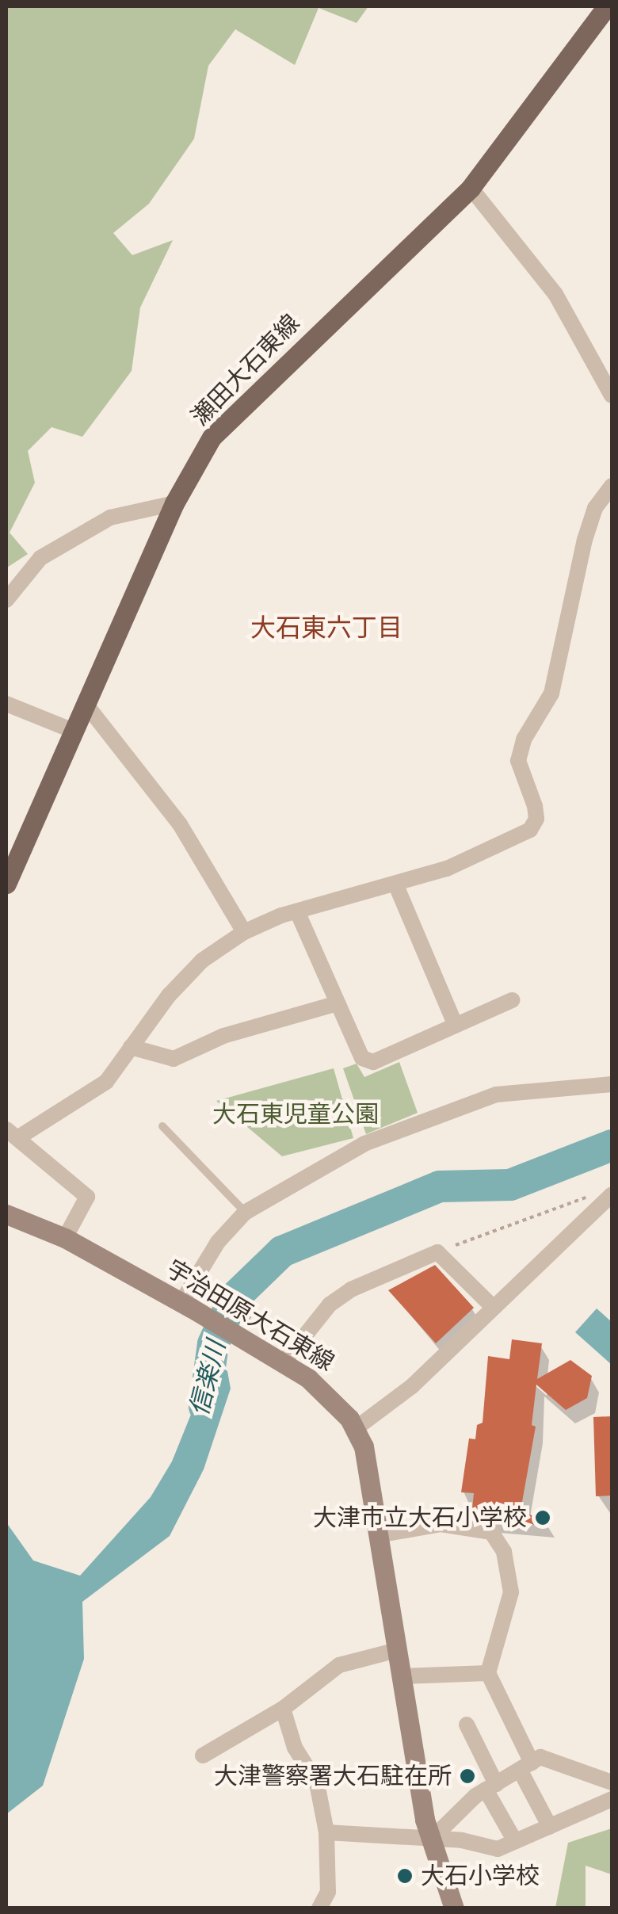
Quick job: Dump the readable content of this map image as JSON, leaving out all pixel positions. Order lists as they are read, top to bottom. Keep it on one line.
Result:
{"streets":{"main road":["瀬田大石東線","宇治田原大石東線"]},"districts":["大石東六丁目"],"water":["信楽川"],"parks":["大石東児童公園"],"places":["大津市立大石小学校","大津警察署大石駐在所","大石小学校"]}
